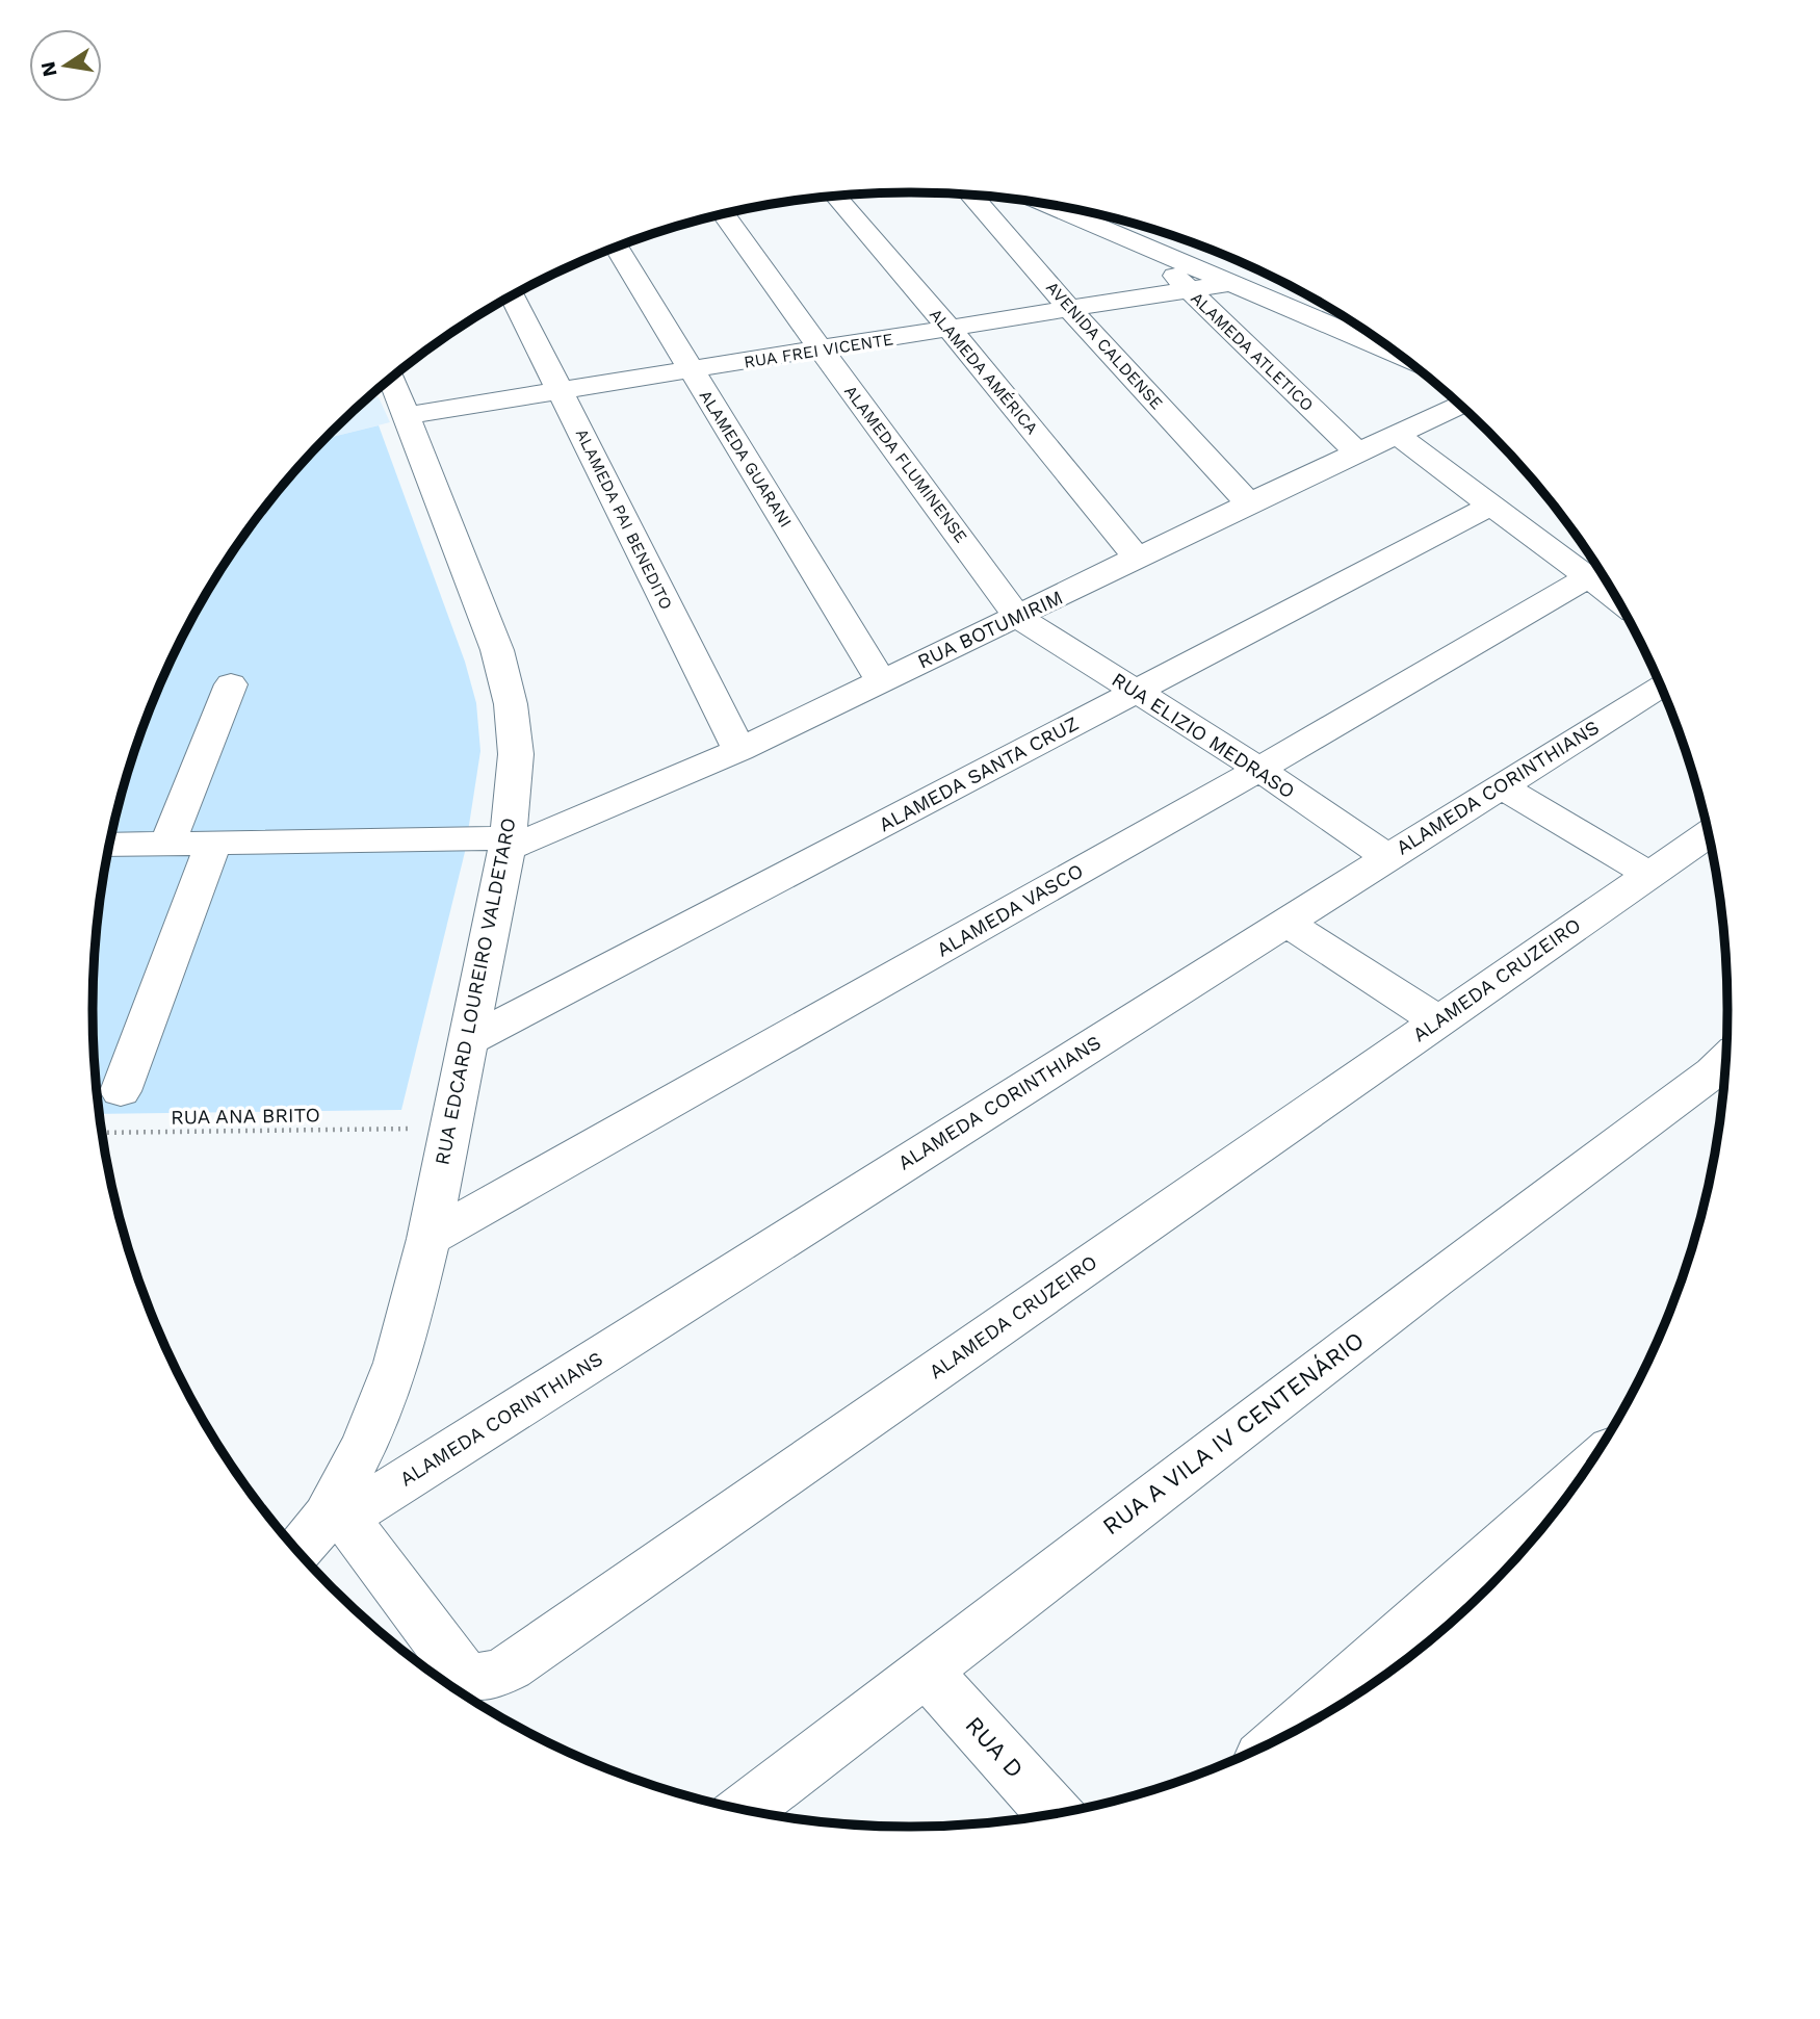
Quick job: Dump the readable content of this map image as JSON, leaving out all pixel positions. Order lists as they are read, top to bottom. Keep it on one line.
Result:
{"streets":{"street":["AVENIDA CALDENSE","RUA FREI VICENTE","ALAMEDA ATLETICO","ALAMEDA AMÉRICA","ALAMEDA GUARANI","ALAMEDA FLUMINENSE","ALAMEDA PAI BENEDITO","RUA BOTUMIRIM","RUA ELIZIO MEDRASO","ALAMEDA SANTA CRUZ","ALAMEDA CORINTHIANS","ALAMEDA VASCO","ALAMEDA CRUZEIRO","RUA EDCARD LOUREIRO VALDETARO","RUA A VILA IV CENTENÁRIO","RUA D"],"path":["RUA ANA BRITO"]},"crossings":[["AVENIDA CALDENSE","RUA FREI VICENTE"],["AVENIDA CALDENSE","RUA BOTUMIRIM"],["RUA FREI VICENTE","ALAMEDA ATLETICO"],["RUA FREI VICENTE","ALAMEDA AMÉRICA"],["RUA FREI VICENTE","ALAMEDA GUARANI"],["RUA FREI VICENTE","ALAMEDA FLUMINENSE"],["RUA FREI VICENTE","ALAMEDA PAI BENEDITO"],["RUA FREI VICENTE","RUA EDCARD LOUREIRO VALDETARO"],["ALAMEDA ATLETICO","RUA BOTUMIRIM"],["ALAMEDA AMÉRICA","RUA BOTUMIRIM"],["ALAMEDA GUARANI","RUA BOTUMIRIM"],["ALAMEDA FLUMINENSE","RUA BOTUMIRIM"],["ALAMEDA FLUMINENSE","RUA ELIZIO MEDRASO"],["ALAMEDA PAI BENEDITO","RUA BOTUMIRIM"],["RUA BOTUMIRIM","RUA ELIZIO MEDRASO"],["RUA BOTUMIRIM","RUA EDCARD LOUREIRO VALDETARO"],["RUA ELIZIO MEDRASO","ALAMEDA SANTA CRUZ"],["RUA ELIZIO MEDRASO","ALAMEDA CORINTHIANS"],["RUA ELIZIO MEDRASO","ALAMEDA VASCO"],["ALAMEDA SANTA CRUZ","RUA EDCARD LOUREIRO VALDETARO"],["ALAMEDA CORINTHIANS","ALAMEDA CRUZEIRO"],["ALAMEDA CORINTHIANS","RUA EDCARD LOUREIRO VALDETARO"],["ALAMEDA VASCO","RUA EDCARD LOUREIRO VALDETARO"],["ALAMEDA CRUZEIRO","RUA EDCARD LOUREIRO VALDETARO"],["RUA A VILA IV CENTENÁRIO","RUA D"]],"north":"left"}
